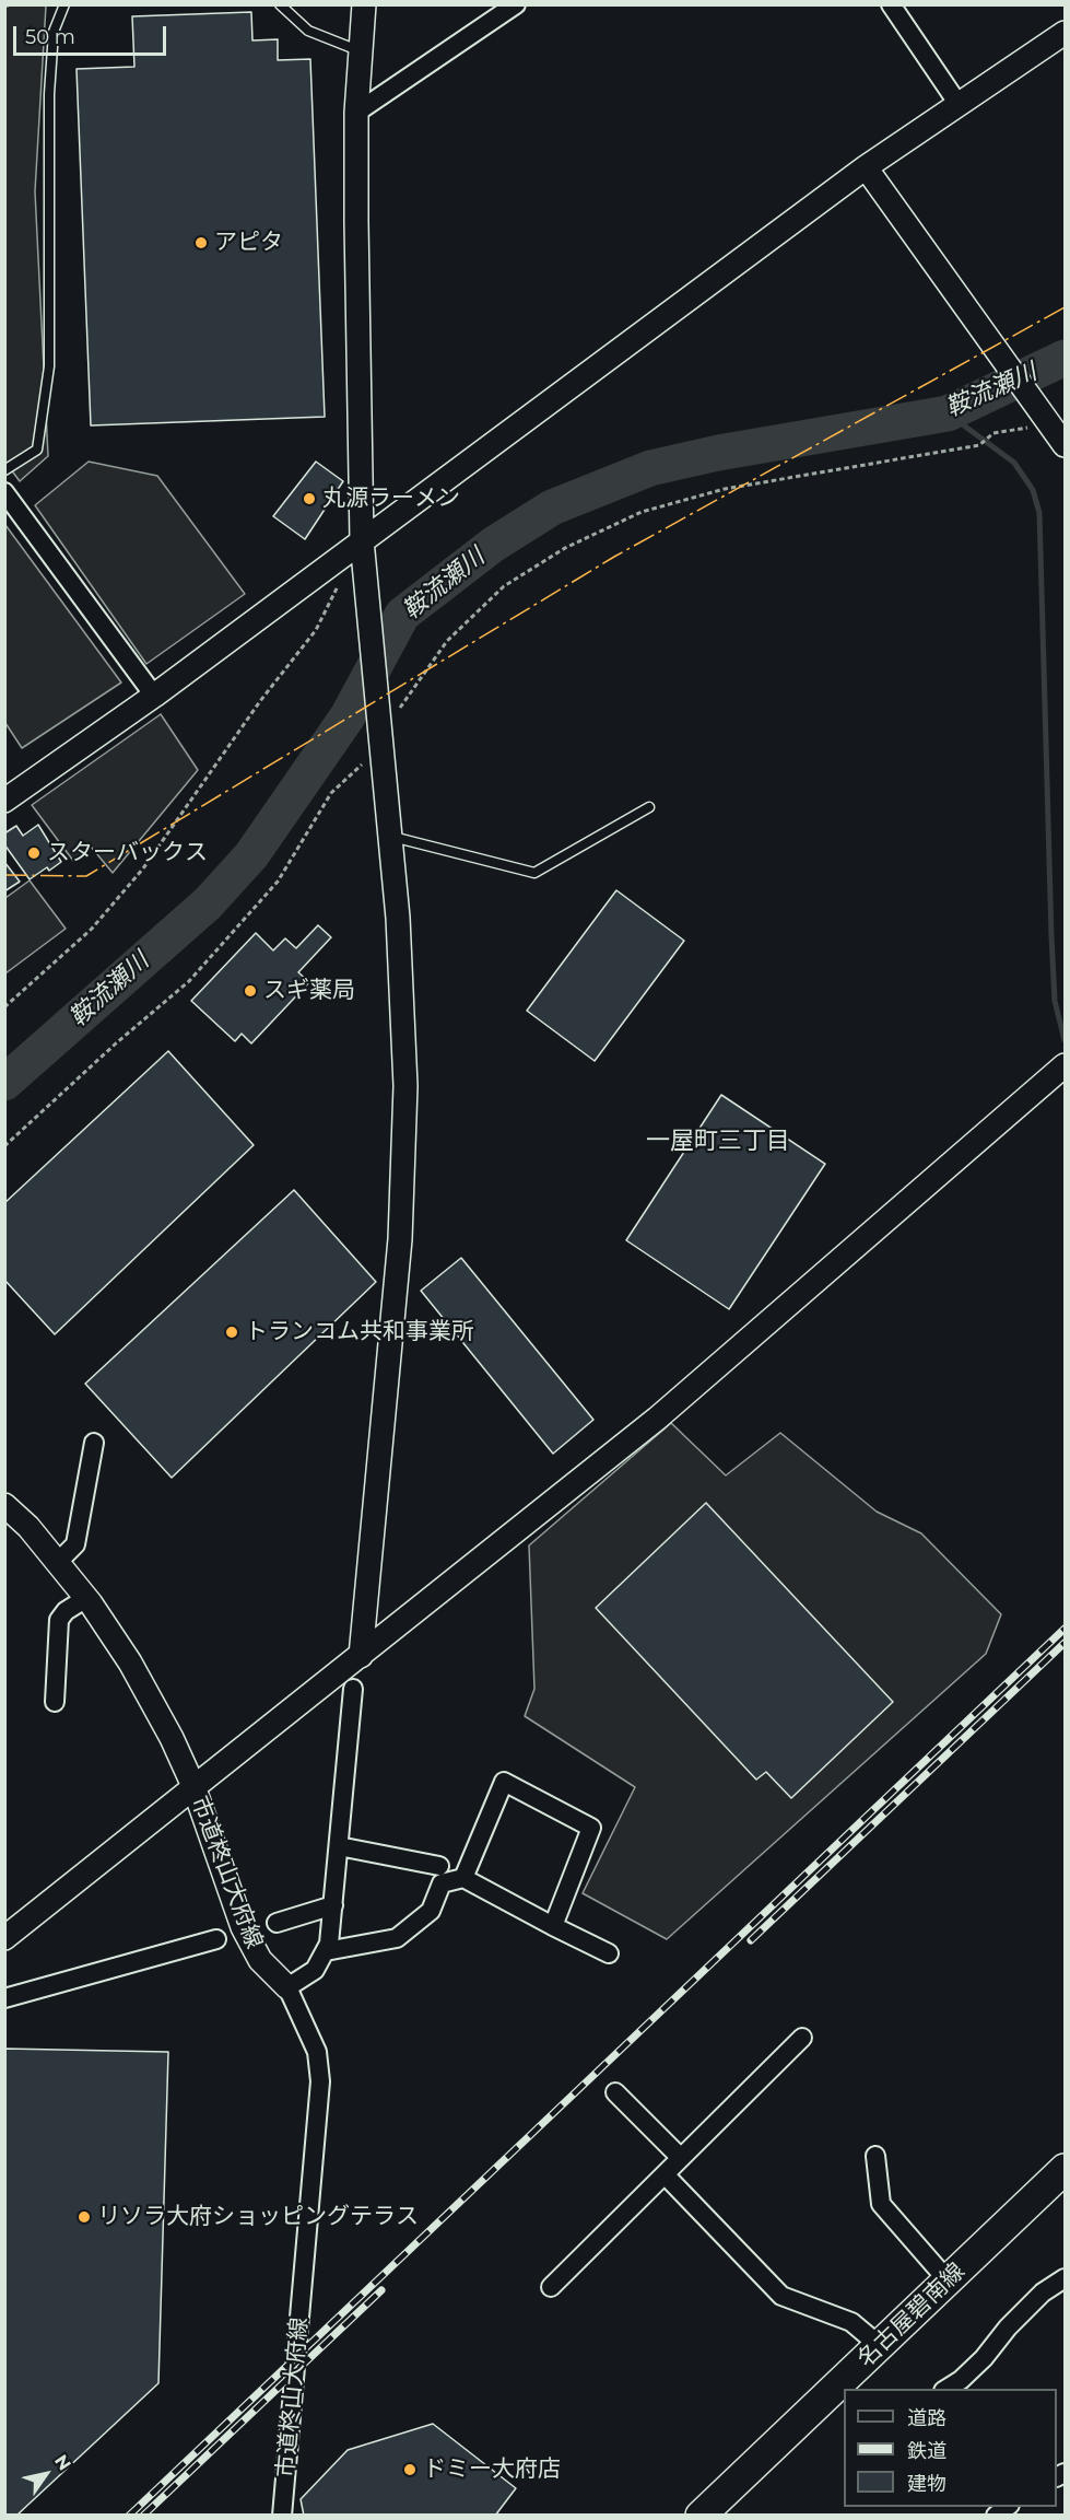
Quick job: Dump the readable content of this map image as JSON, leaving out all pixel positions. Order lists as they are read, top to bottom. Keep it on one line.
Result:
{"streets":{"main road":["名古屋碧南線"],"street":["市道柊山大府線"]},"districts":["一屋町三丁目"],"water":["鞍流瀬川"],"places":["アピタ","丸源ラーメン","スターバックス","スギ薬局","トランコム共和事業所","リソラ大府ショッピングテラス","ドミー大府店"],"legend":["道路","鉄道","建物"],"scale_bar":"50 m","north":"top right"}
